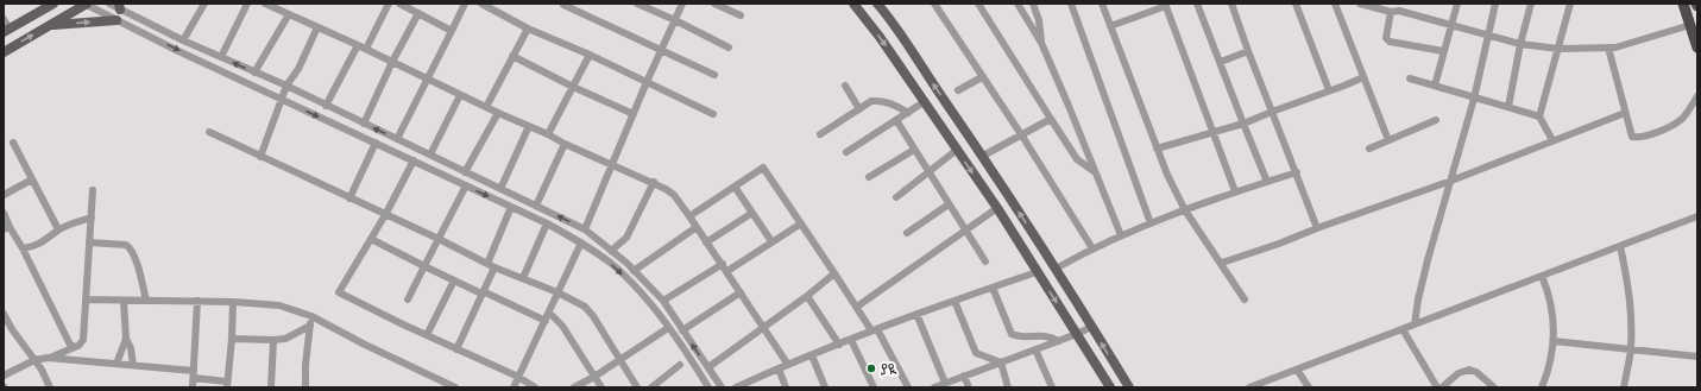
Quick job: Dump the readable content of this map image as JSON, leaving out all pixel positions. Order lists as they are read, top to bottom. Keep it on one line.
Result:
{"places":["ያዪ"]}
